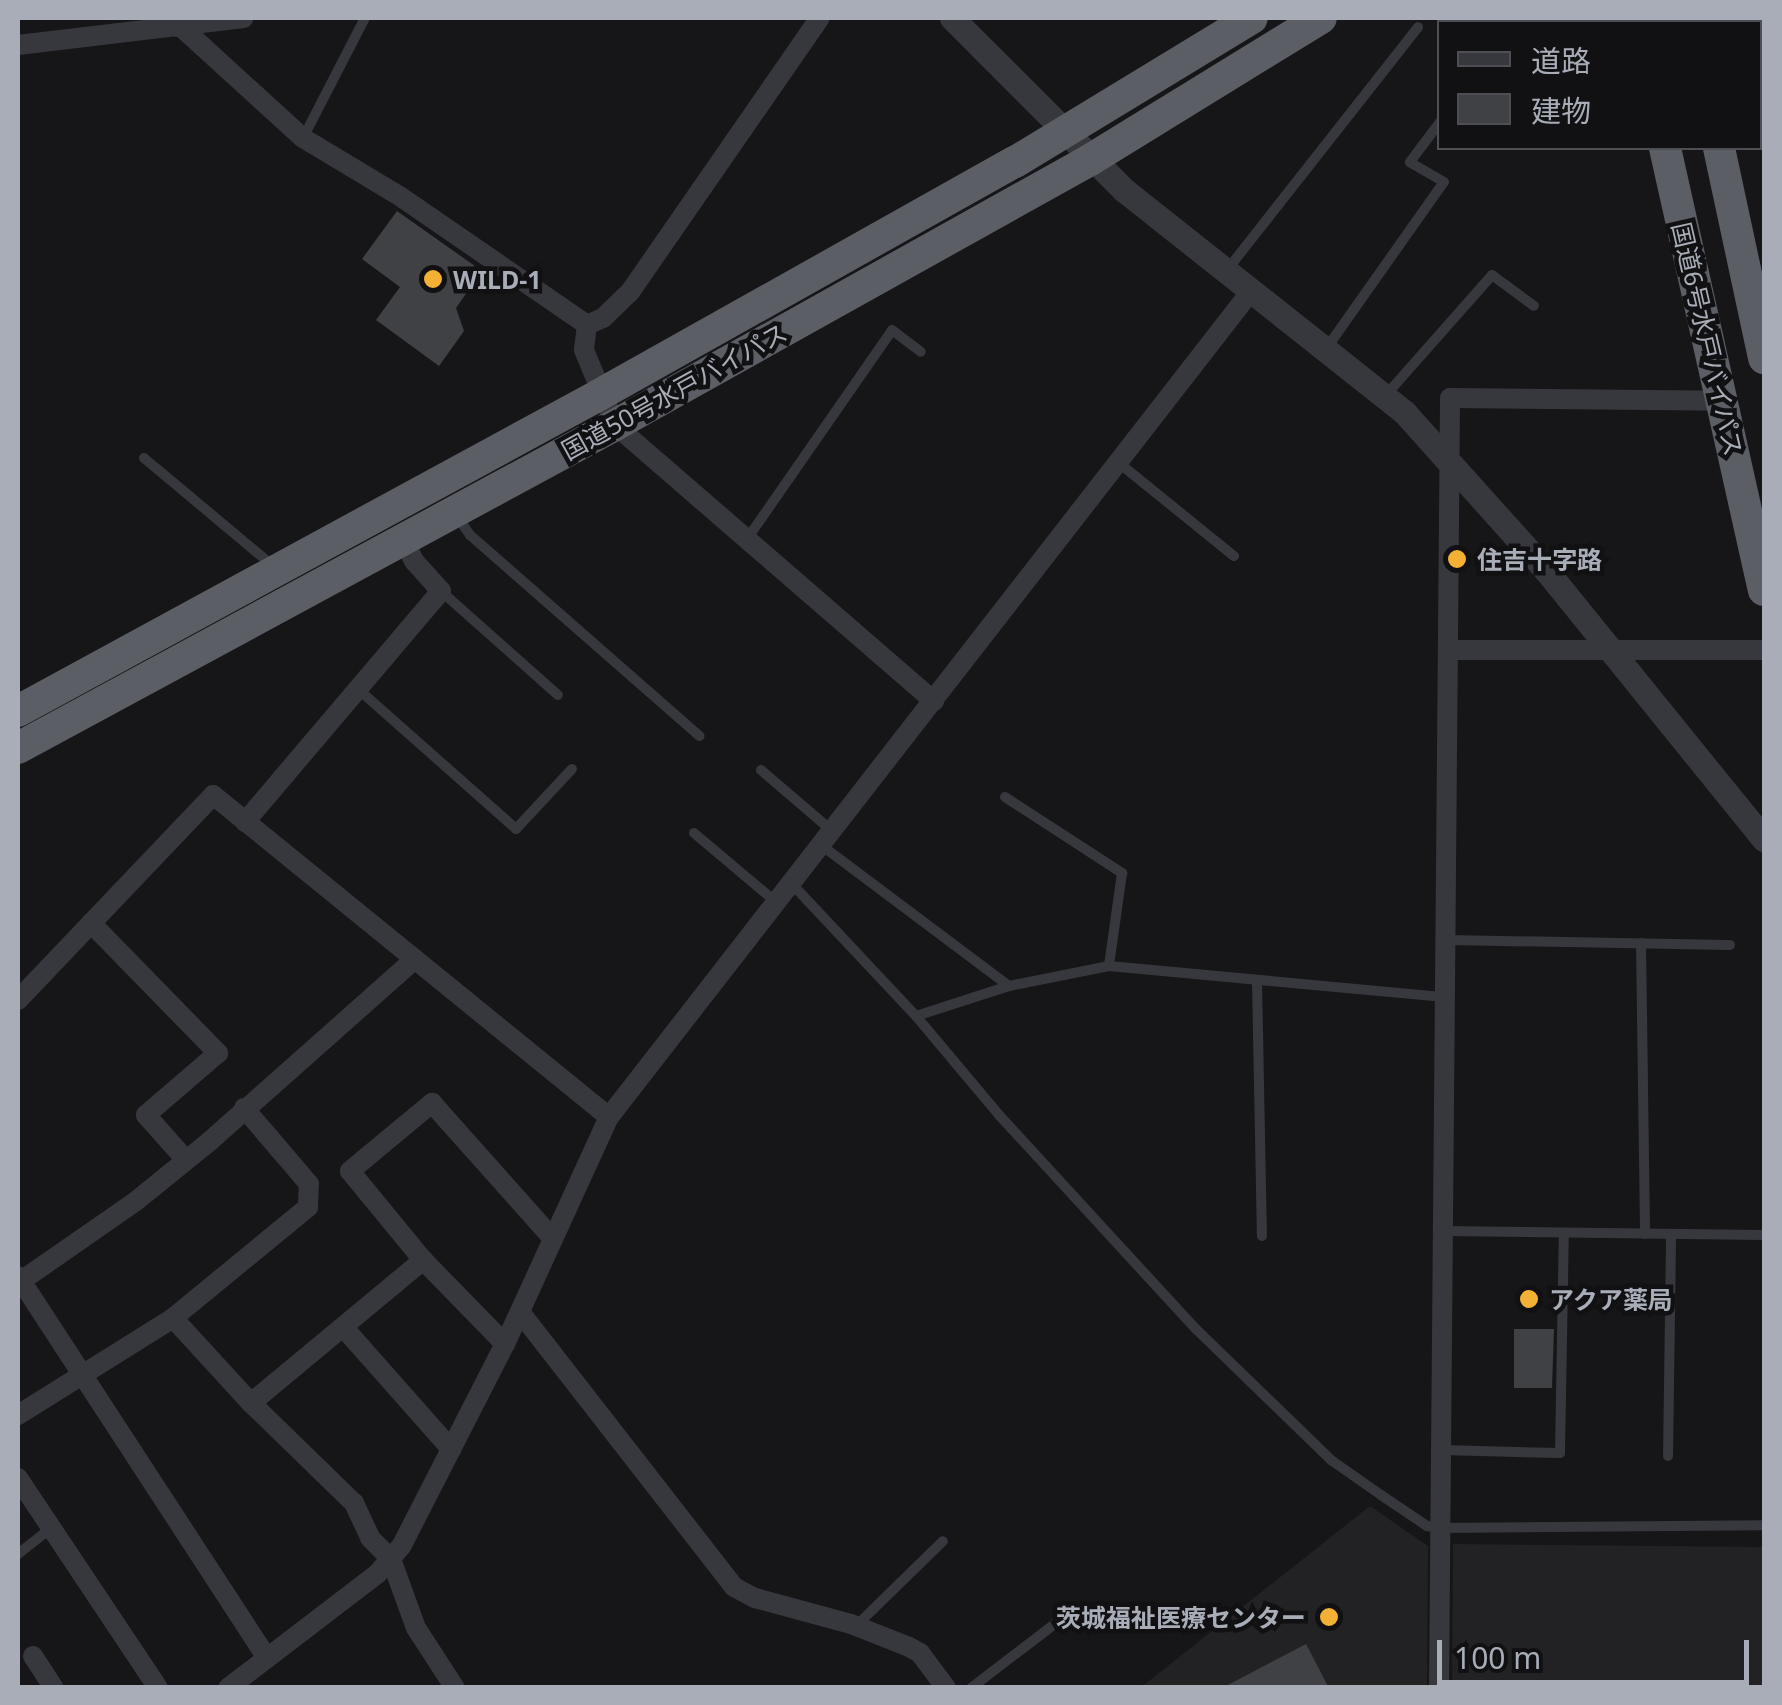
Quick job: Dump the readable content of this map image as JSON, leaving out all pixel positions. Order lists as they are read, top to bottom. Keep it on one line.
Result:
{"streets":{"highway":["国道6号水戸バイパス","国道50号水戸バイパス"]},"places":["WILD-1","住吉十字路","アクア薬局","茨城福祉医療センター"],"legend":["道路","建物"],"scale_bar":"100 m"}
